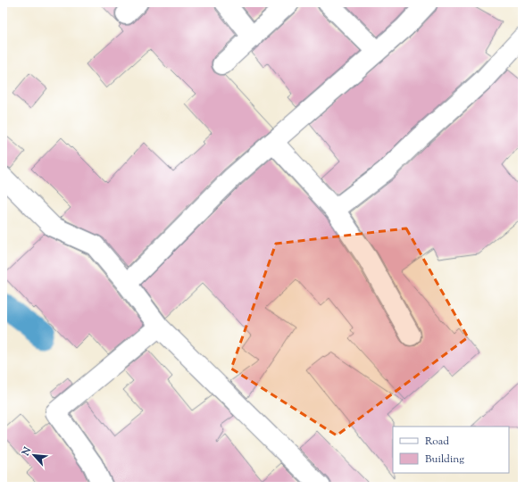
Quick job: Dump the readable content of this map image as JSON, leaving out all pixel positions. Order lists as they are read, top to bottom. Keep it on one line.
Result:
{"legend":["Road","Building"],"north":"top left"}
